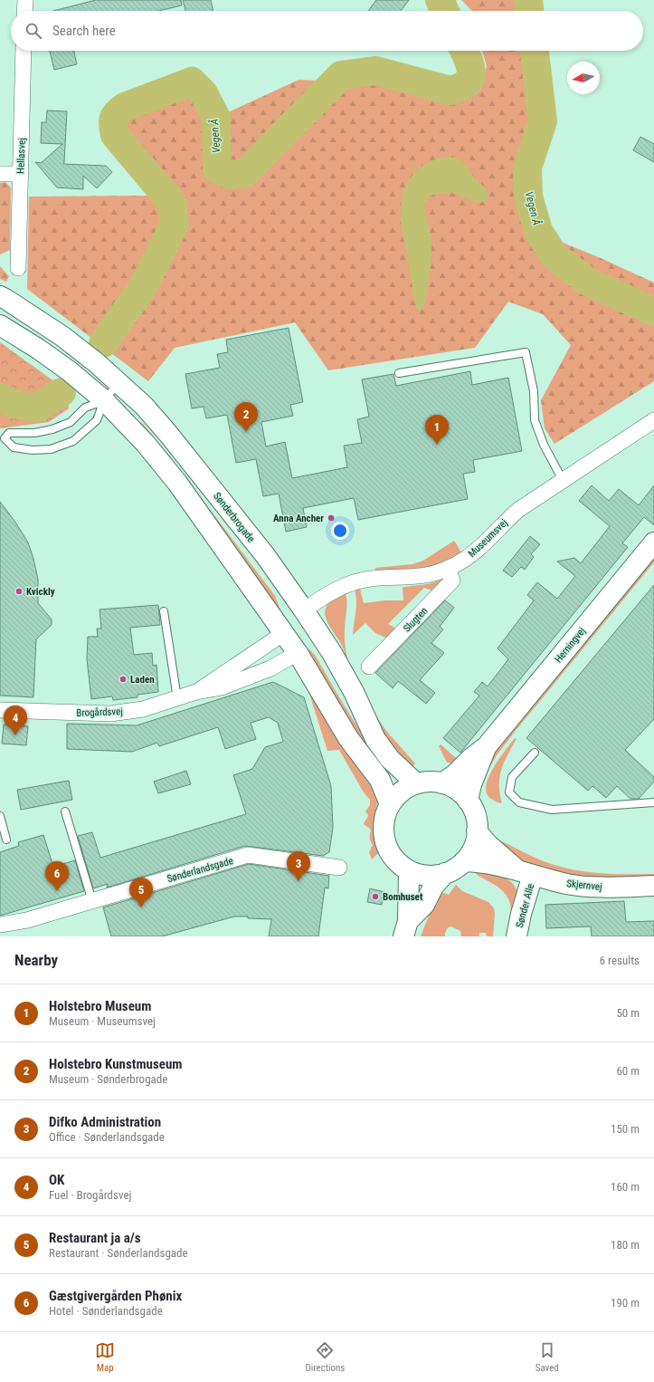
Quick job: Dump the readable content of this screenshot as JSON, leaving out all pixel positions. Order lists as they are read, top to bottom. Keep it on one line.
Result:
{"streets":{"street":["Hellasvej","Sønderbrogade","Museumsvej","Slugten","Herningvej","Brogårdsvej","Sønderlandsgade","Skjernvej","Sønder Alle"]},"crossings":[["Sønderbrogade","Museumsvej"],["Sønderbrogade","Herningvej"],["Sønderbrogade","Skjernvej"],["Museumsvej","Slugten"],["Herningvej","Skjernvej"],["Skjernvej","Sønder Alle"]],"water":["Vegen Å"],"places":["Anna Ancher","Kvickly","Laden","Bomhuset"],"north":"left","page":{"search":"Search here","pins":["2","1","4","3","6","5"],"heading":["Nearby","6 results"],"list":[{"mark":"1","name":"Holstebro Museum","note":"Museum · Museumsvej","value":"50 m"},{"mark":"2","name":"Holstebro Kunstmuseum","note":"Museum · Sønderbrogade","value":"60 m"},{"mark":"3","name":"Difko Administration","note":"Office · Sønderlandsgade","value":"150 m"},{"mark":"4","name":"OK","note":"Fuel · Brogårdsvej","value":"160 m"},{"mark":"5","name":"Restaurant ja a/s","note":"Restaurant · Sønderlandsgade","value":"180 m"},{"mark":"6","name":"Gæstgivergården Phønix","note":"Hotel · Sønderlandsgade","value":"190 m"}],"nav":["Map","Directions","Saved"]}}
